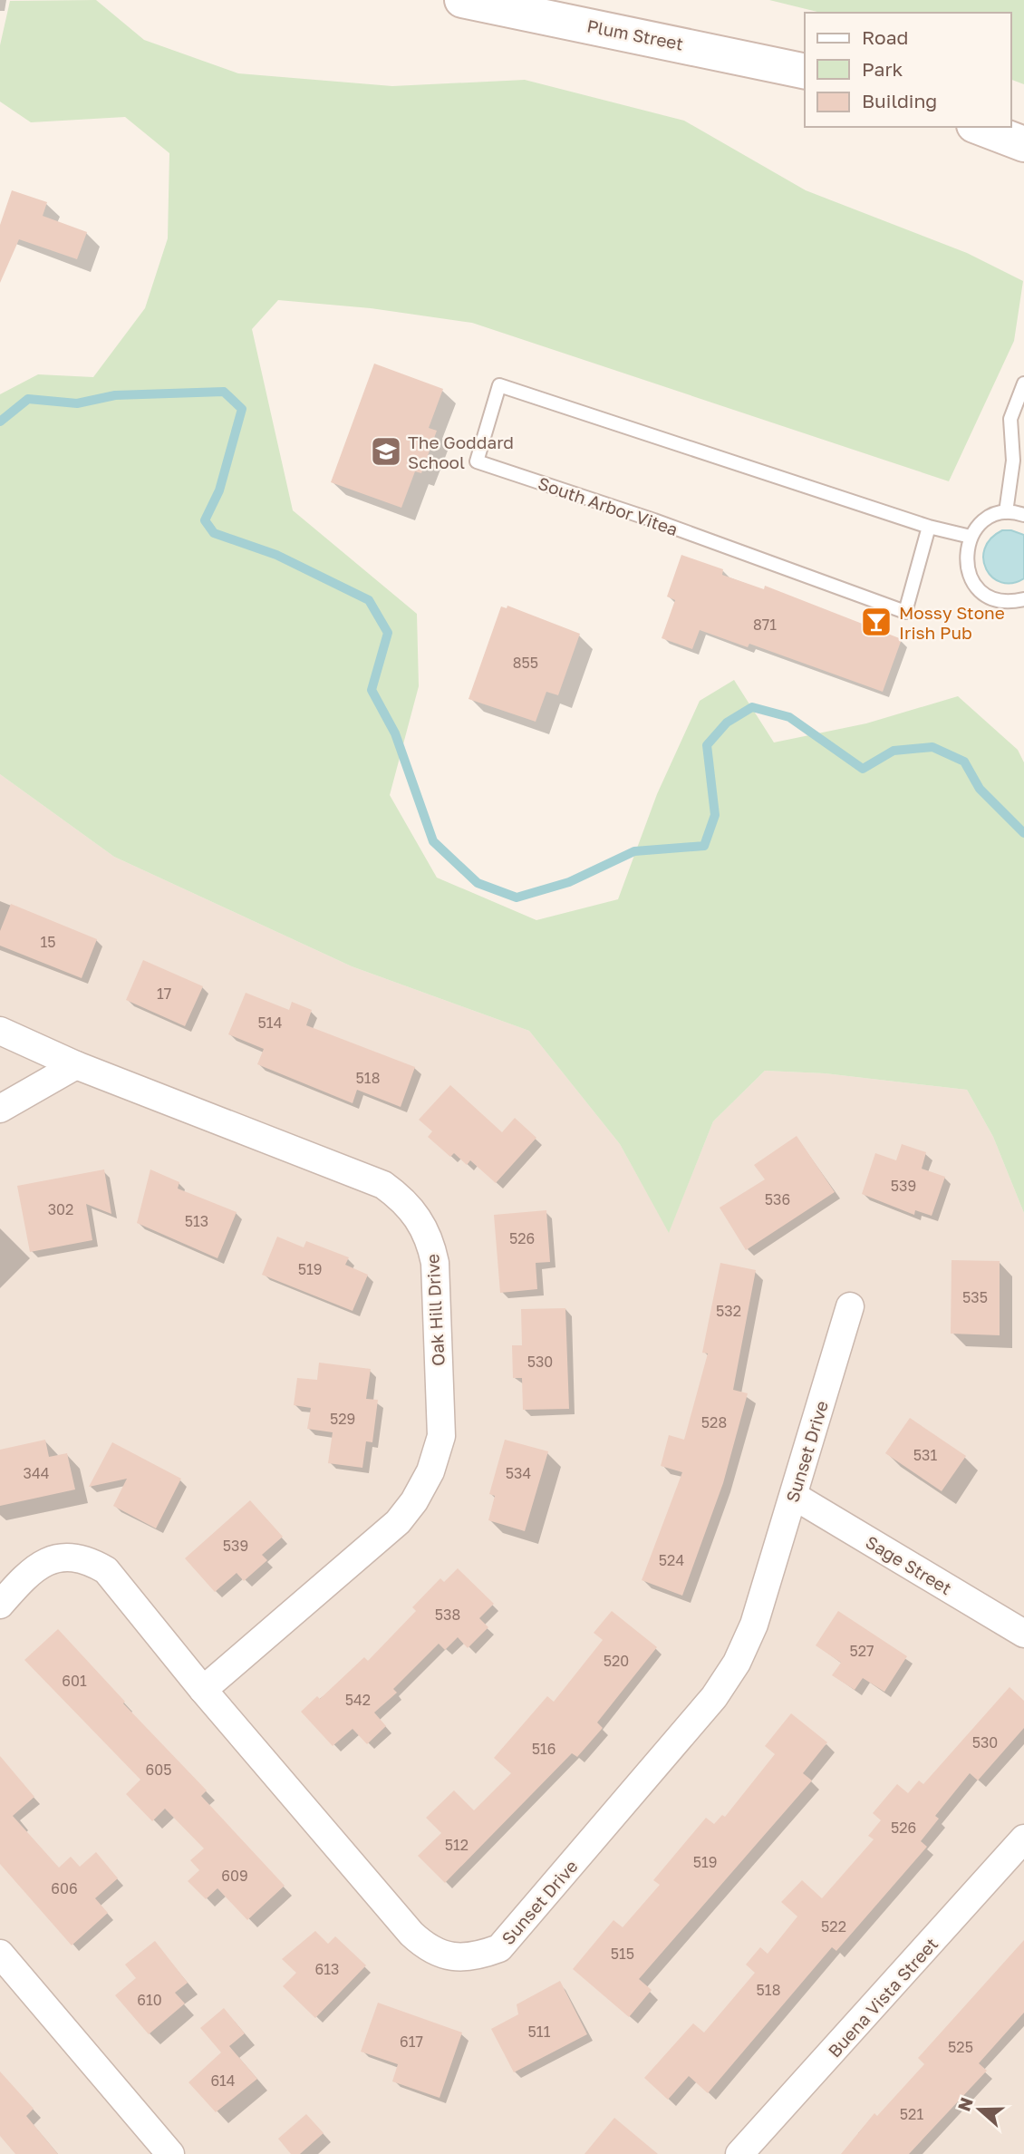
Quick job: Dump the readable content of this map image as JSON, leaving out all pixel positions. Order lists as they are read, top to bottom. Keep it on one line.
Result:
{"streets":{"main road":["Plum Street"],"street":["Oak Hill Drive","Sunset Drive","Sage Street","Buena Vista Street"],"lane":["South Arbor Vitea"]},"crossings":[["Oak Hill Drive","Sunset Drive"],["Sunset Drive","Sage Street"]],"places":{"school or university":["The Goddard School"],"bar":["Mossy Stone Irish Pub"]},"house_numbers":["871","855","15","17","514","518","539","536","302","513","526","519","535","532","530","529","528","531","344","534","539","524","538","527","520","601","542","530","516","605","526","512","519","609","606","522","515","613","518","610","511","617","525","614","521"],"legend":["Road","Park","Building"],"north":"left"}
